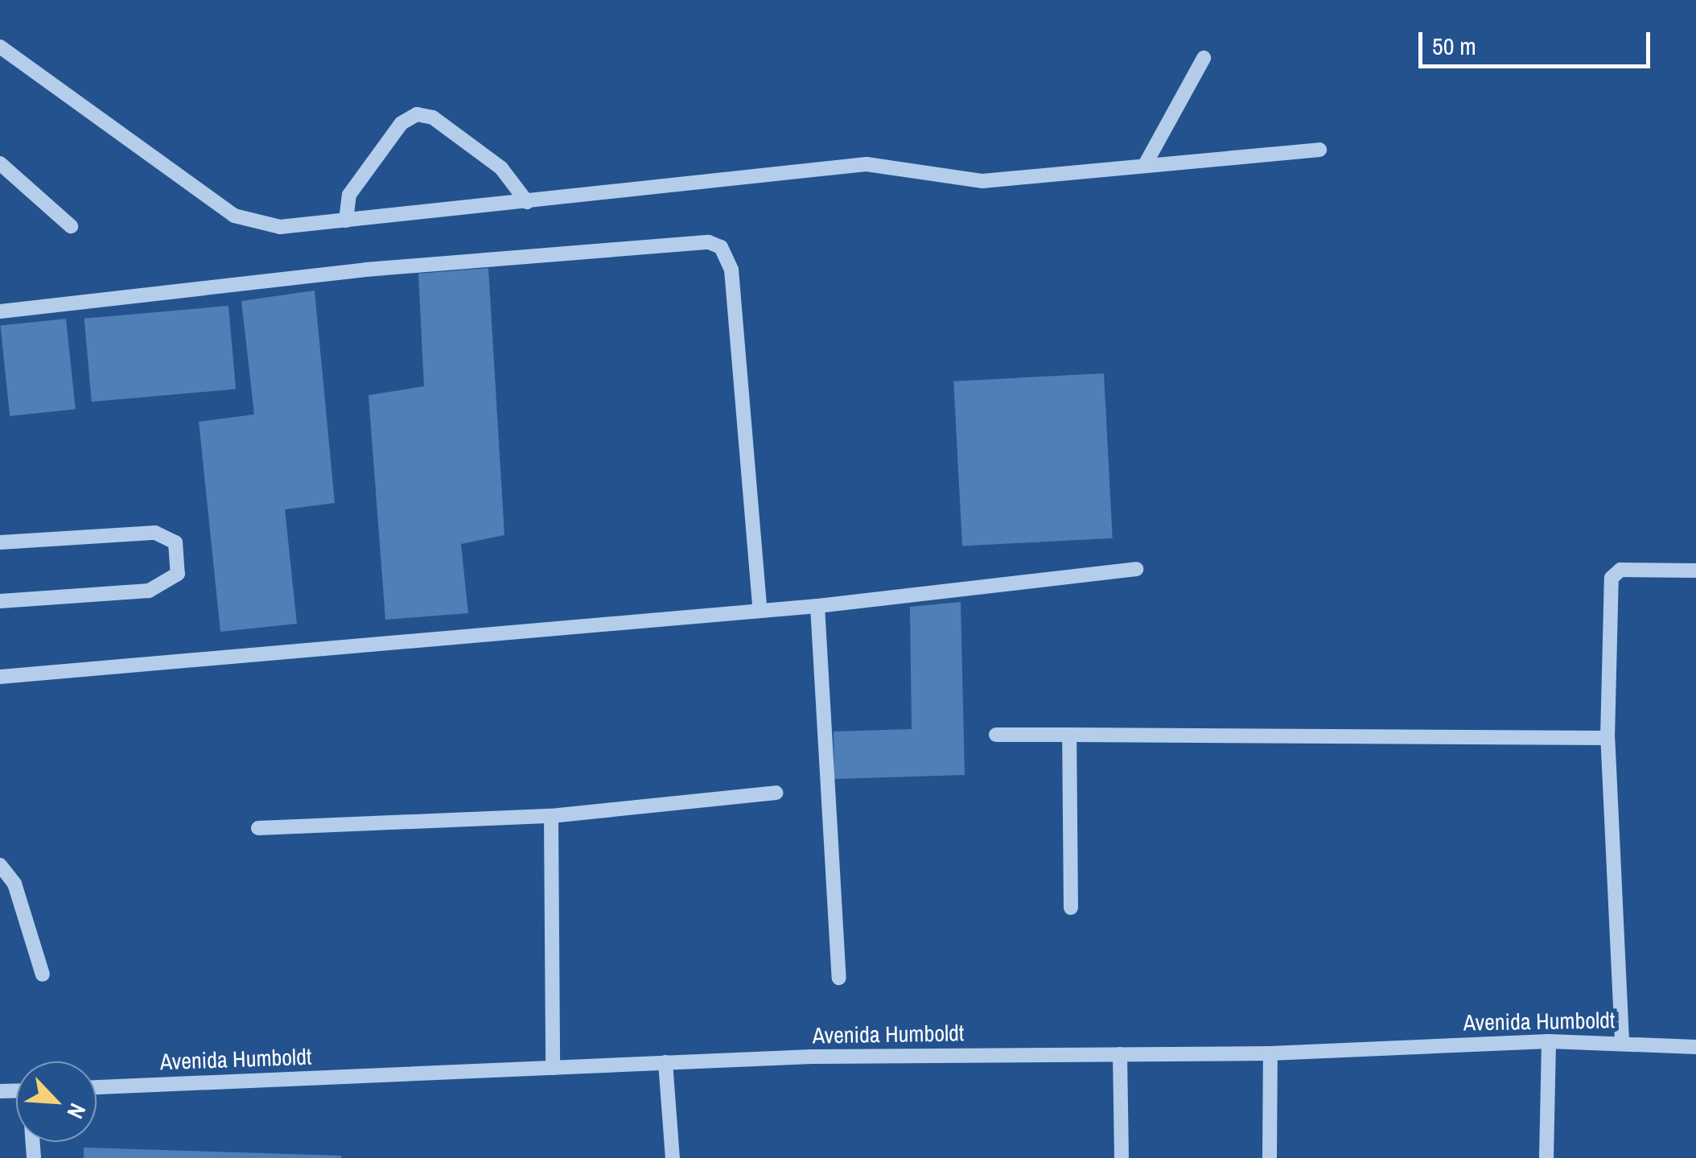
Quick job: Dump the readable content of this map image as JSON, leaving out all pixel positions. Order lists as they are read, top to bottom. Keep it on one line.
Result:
{"streets":{"street":["Avenida Humboldt"]},"scale_bar":"50 m","north":"bottom right"}
